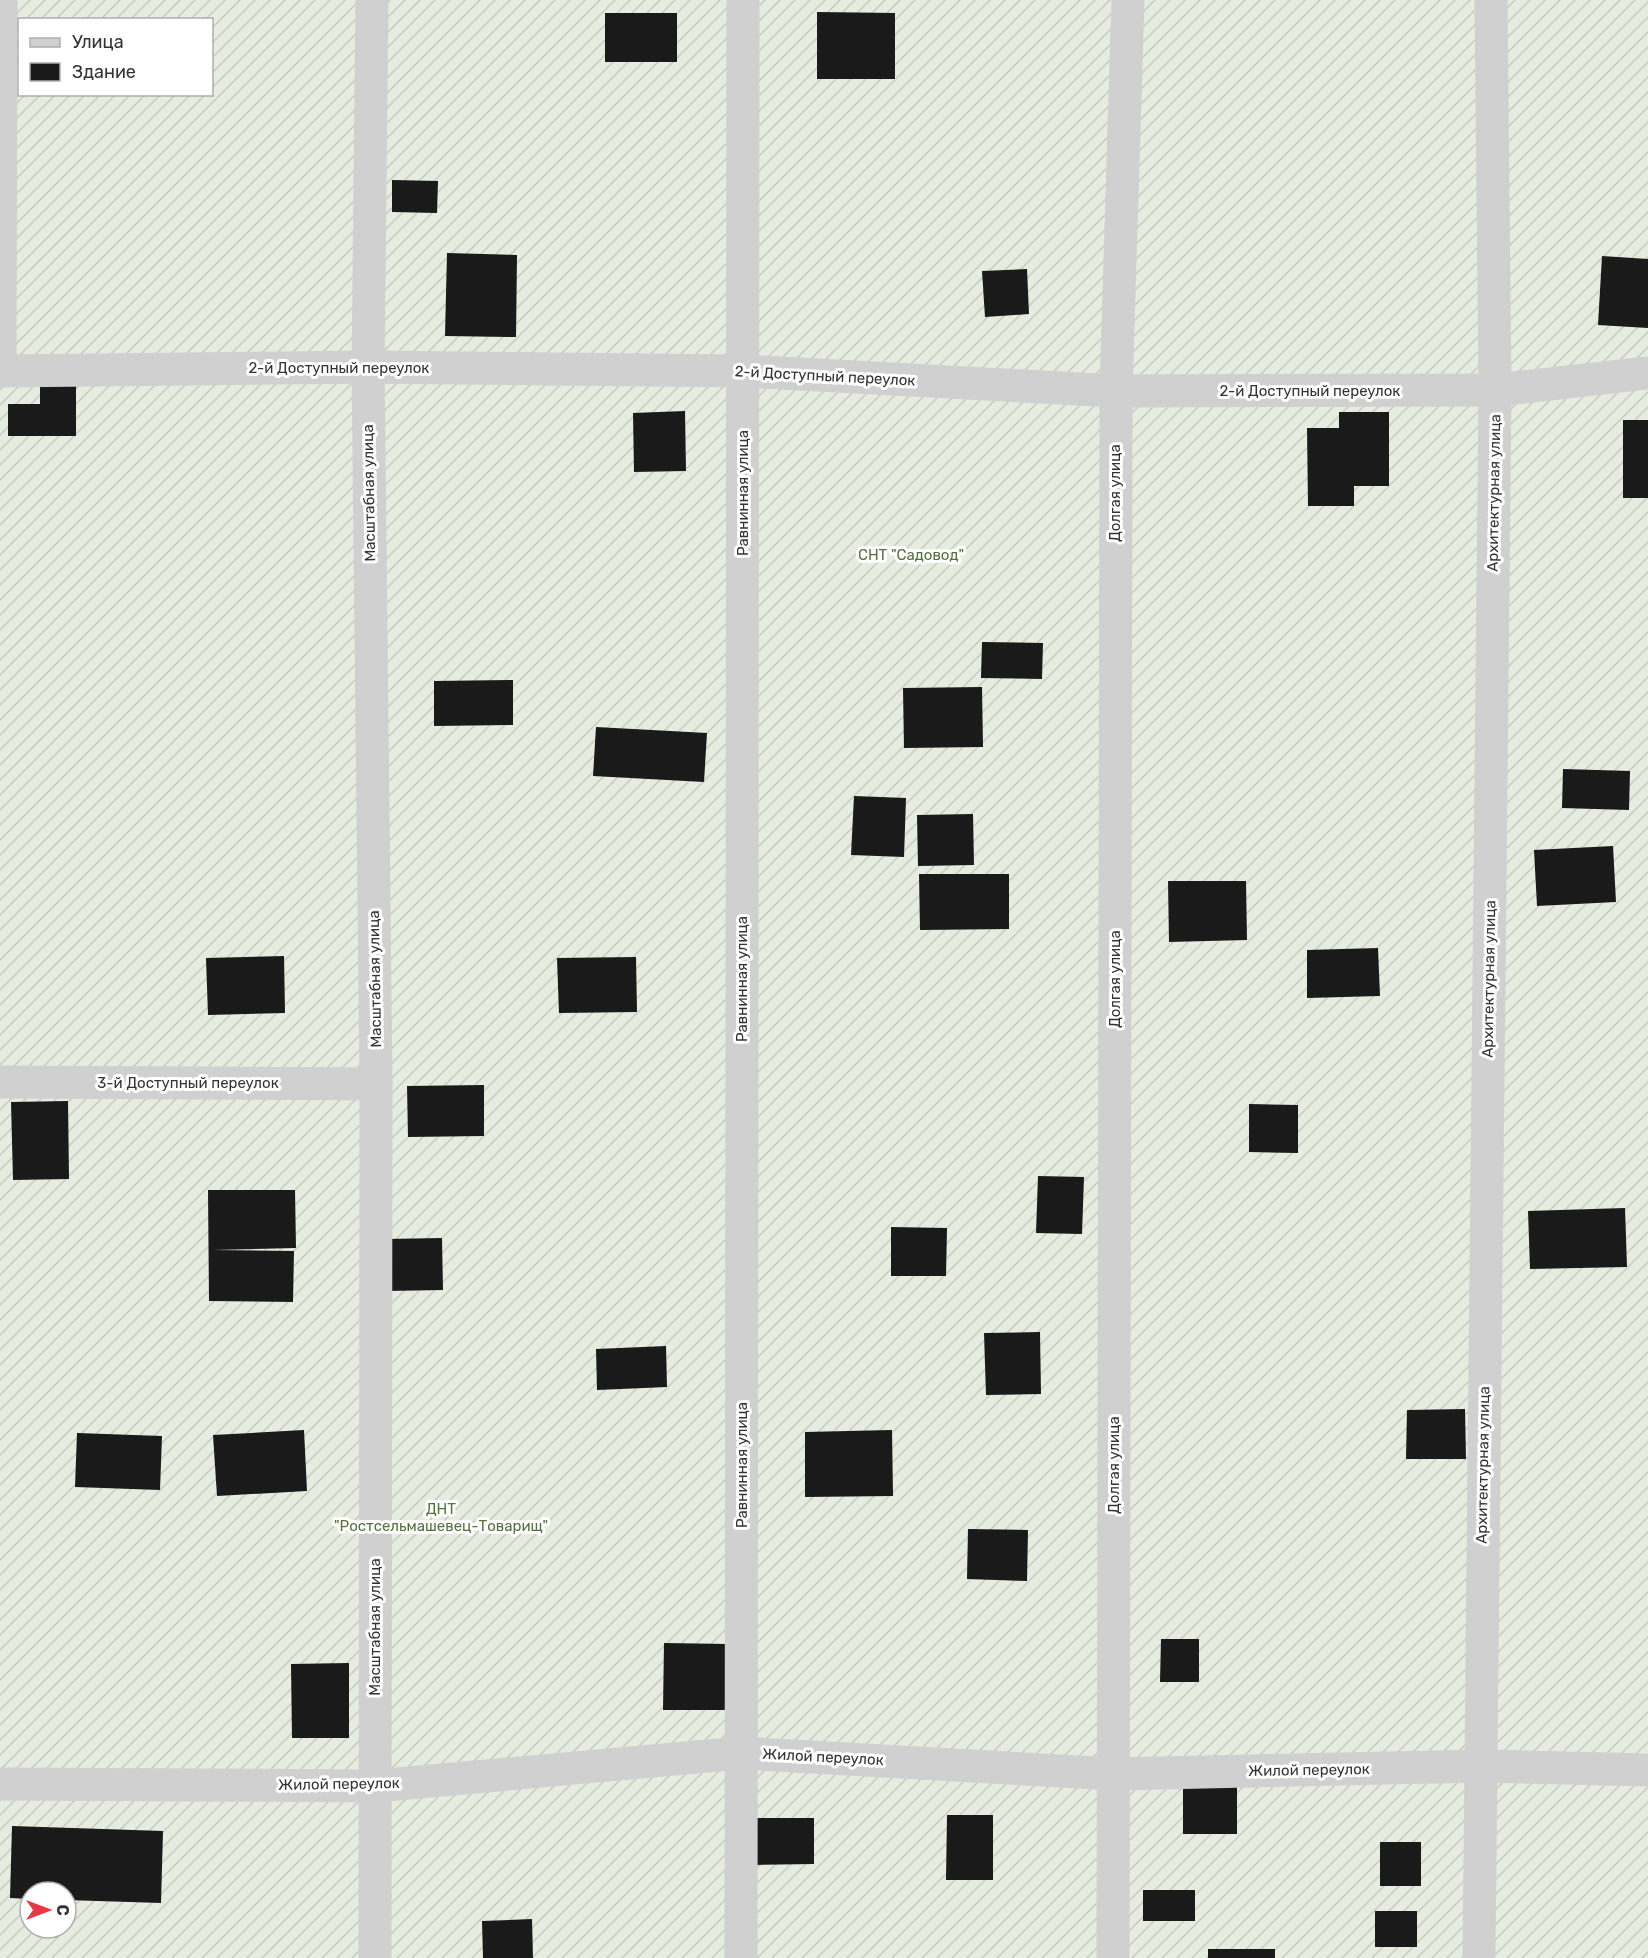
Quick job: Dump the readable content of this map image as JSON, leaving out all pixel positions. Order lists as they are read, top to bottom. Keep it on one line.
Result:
{"streets":{"lane":["2-й Доступный переулок","Масштабная улица","Равнинная улица","Долгая улица","Архитектурная улица","3-й Доступный переулок","Жилой переулок"]},"crossings":[["2-й Доступный переулок","Масштабная улица"],["2-й Доступный переулок","Равнинная улица"],["2-й Доступный переулок","Долгая улица"],["2-й Доступный переулок","Архитектурная улица"],["Масштабная улица","3-й Доступный переулок"],["Масштабная улица","Жилой переулок"],["Равнинная улица","Жилой переулок"],["Долгая улица","Жилой переулок"],["Архитектурная улица","Жилой переулок"]],"parks":["СНТ \"Садовод\"","ДНТ \"Ростсельмашевец-Товарищ\""],"legend":["Улица","Здание"],"north":"right"}
